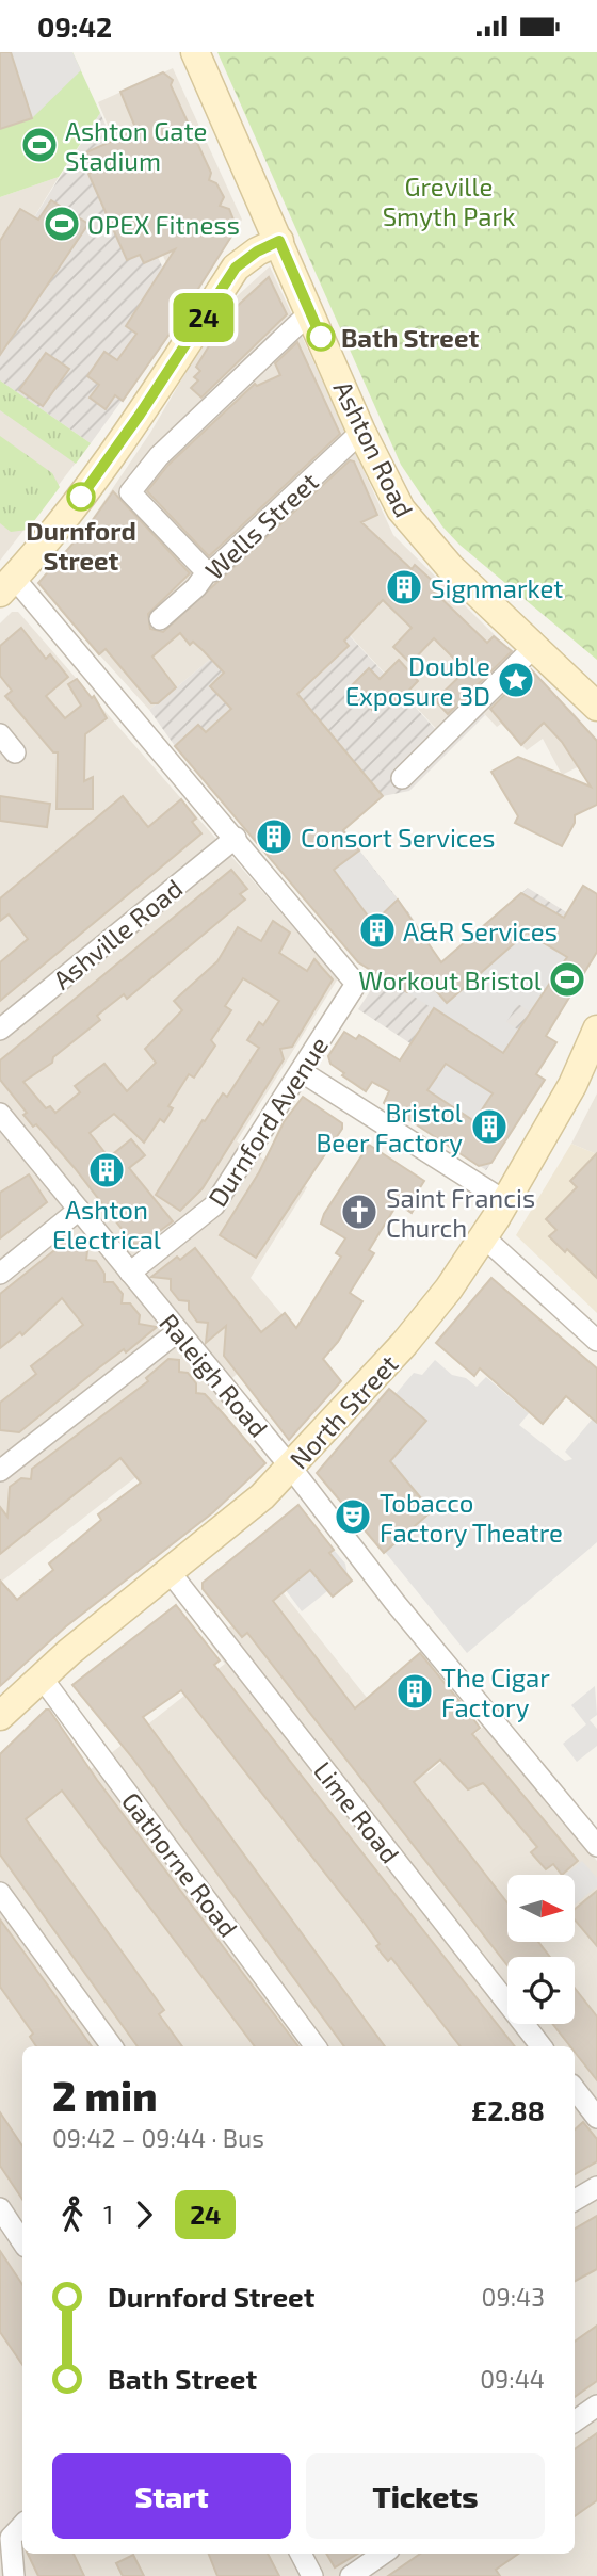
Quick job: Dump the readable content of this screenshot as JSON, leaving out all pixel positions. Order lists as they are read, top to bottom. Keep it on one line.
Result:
{"streets":{"street":["Ashton Road","Wells Street","Ashville Road","Durnford Avenue","Raleigh Road","North Street","Lime Road","Gathorne Road"]},"crossings":[["Ashton Road","Wells Street"],["Ashville Road","Durnford Avenue"],["Durnford Avenue","Raleigh Road"],["Raleigh Road","North Street"],["North Street","Lime Road"],["North Street","Gathorne Road"]],"parks":["Greville Smyth Park"],"places":{"sports":["Ashton Gate Stadium","OPEX Fitness","Workout Bristol"],"other":["Bath Street","Durnford Street"],"building":["Signmarket","Consort Services","A&R Services","Bristol Beer Factory","Ashton Electrical","The Cigar Factory"],"place":["Double Exposure 3D"],"church":["Saint Francis Church"],"theatre":["Tobacco Factory Theatre"]},"lines":["bus line 24"],"north":"right","page":{"status":"09:42","on_map":"24","heading":["2 min","09:42 – 09:44 · Bus","£2.88"],"legs":["1","24"],"list":[{"name":"Durnford Street","value":"09:43"},{"name":"Bath Street","value":"09:44"}],"buttons":["Start","Tickets"]}}
